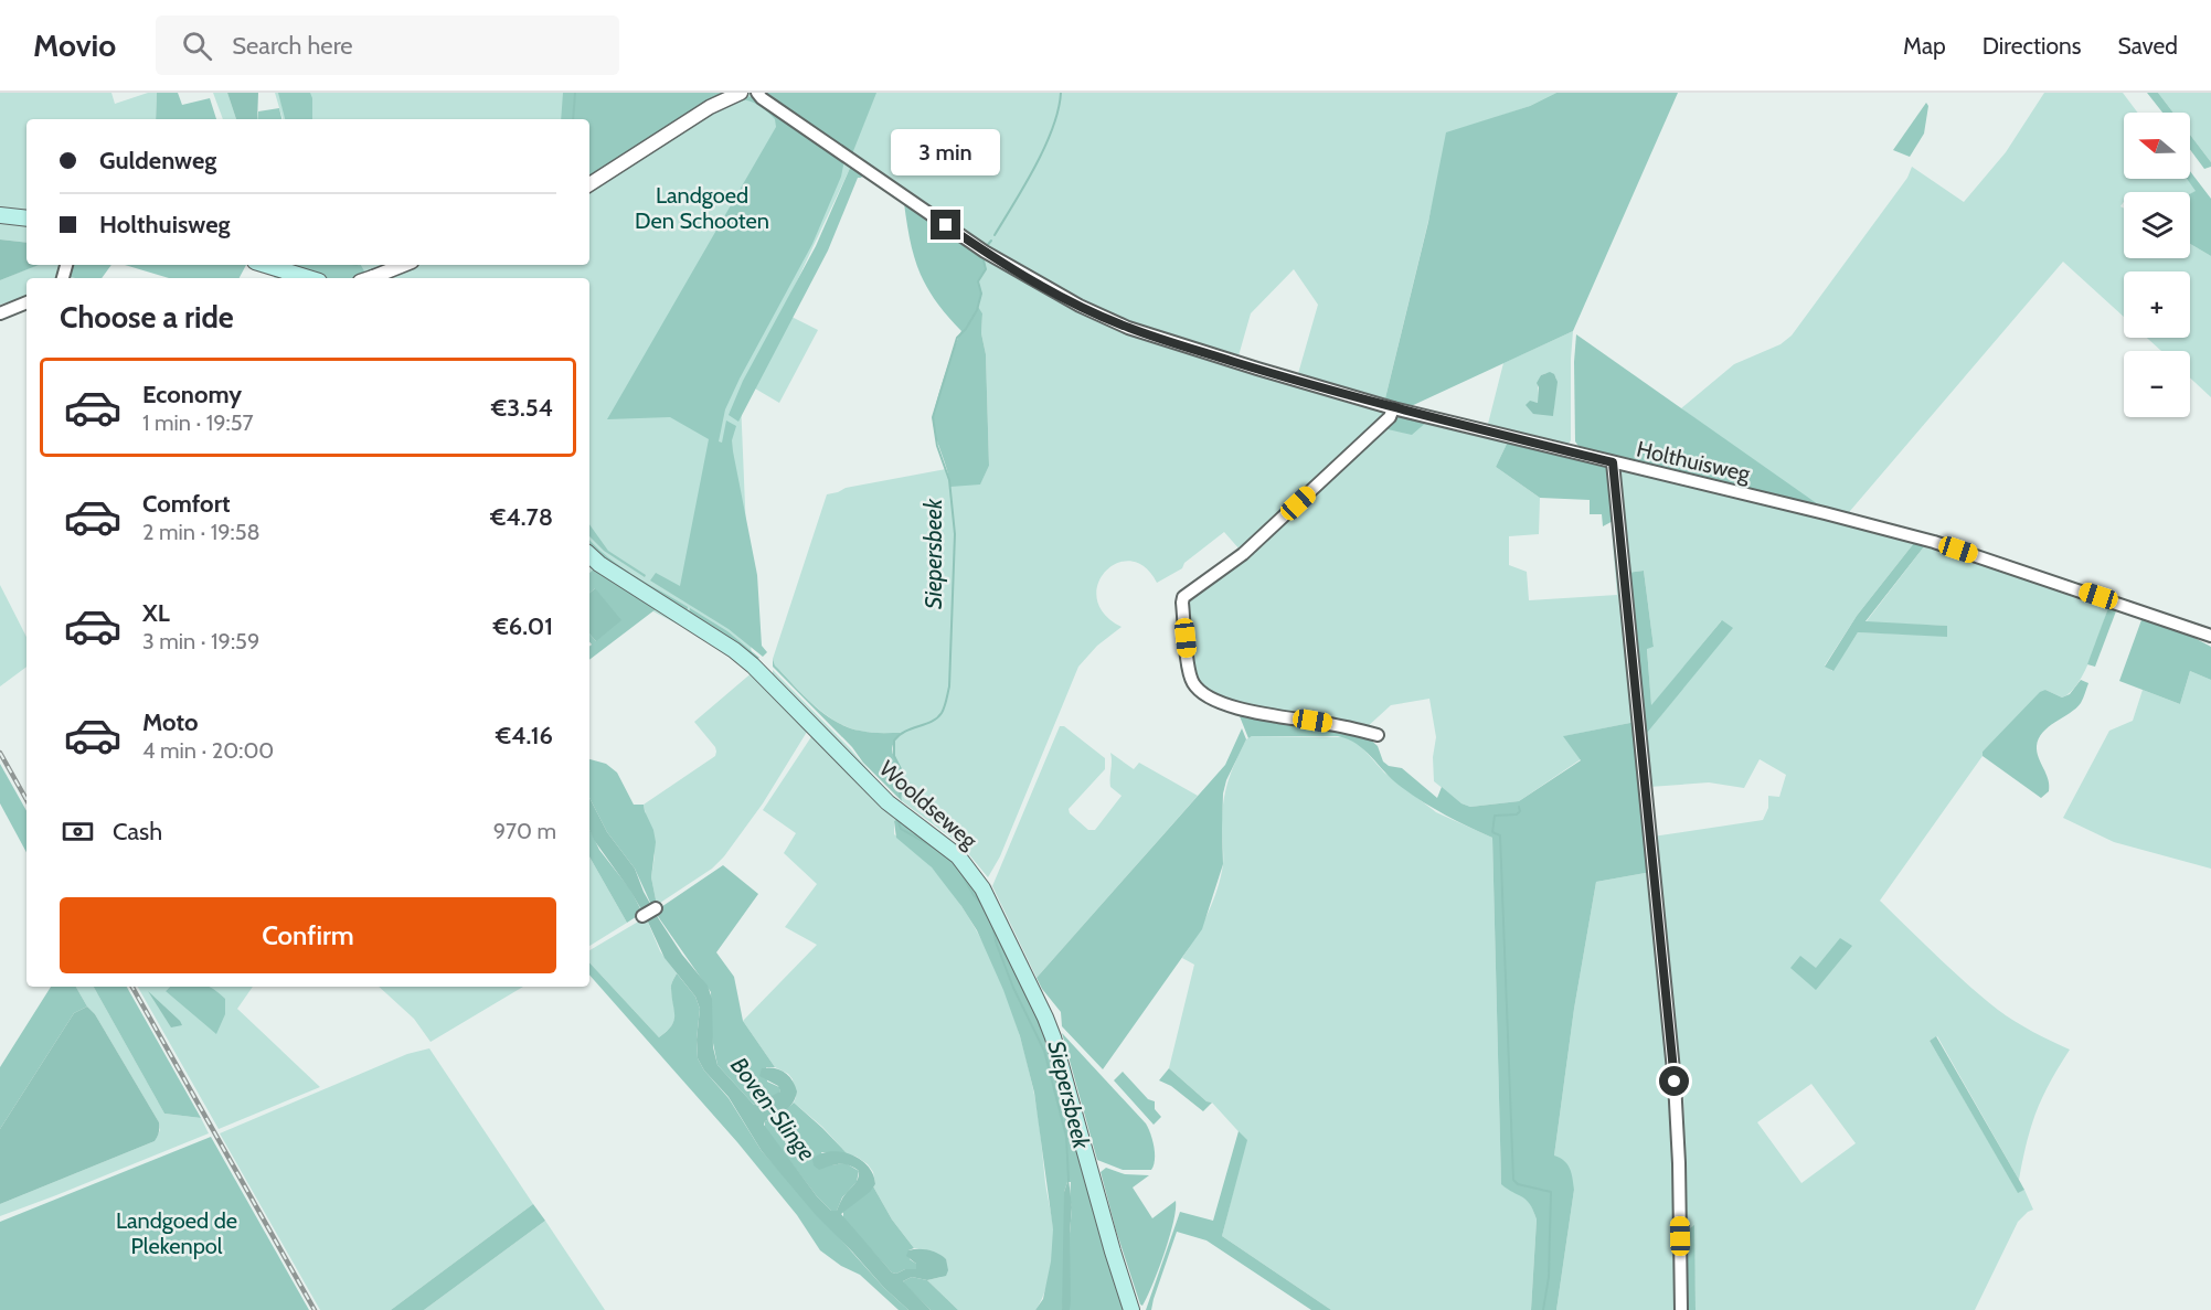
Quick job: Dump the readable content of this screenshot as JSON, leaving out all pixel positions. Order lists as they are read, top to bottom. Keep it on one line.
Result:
{"streets":{"main road":["Wooldseweg"],"street":["Holthuisweg"]},"water":["Siepersbeek","Boven-Slinge"],"parks":["Landgoed Den Schooten","Landgoed de Plekenpol"],"north":"left","page":{"header":"Movio","search":"Search here","nav":["Map","Directions","Saved"],"map_buttons":["+","−"],"banner":["Guldenweg","Holthuisweg"],"bubble":"3 min","heading":"Choose a ride","list":[{"name":"Economy","note":"1 min · 19:57","value":"€3.54"},{"name":"Comfort","note":"2 min · 19:58","value":"€4.78"},{"name":"XL","note":"3 min · 19:59","value":"€6.01"},{"name":"Moto","note":"4 min · 20:00","value":"€4.16"}],"pay":["Cash","970 m"],"buttons":"Confirm"}}
